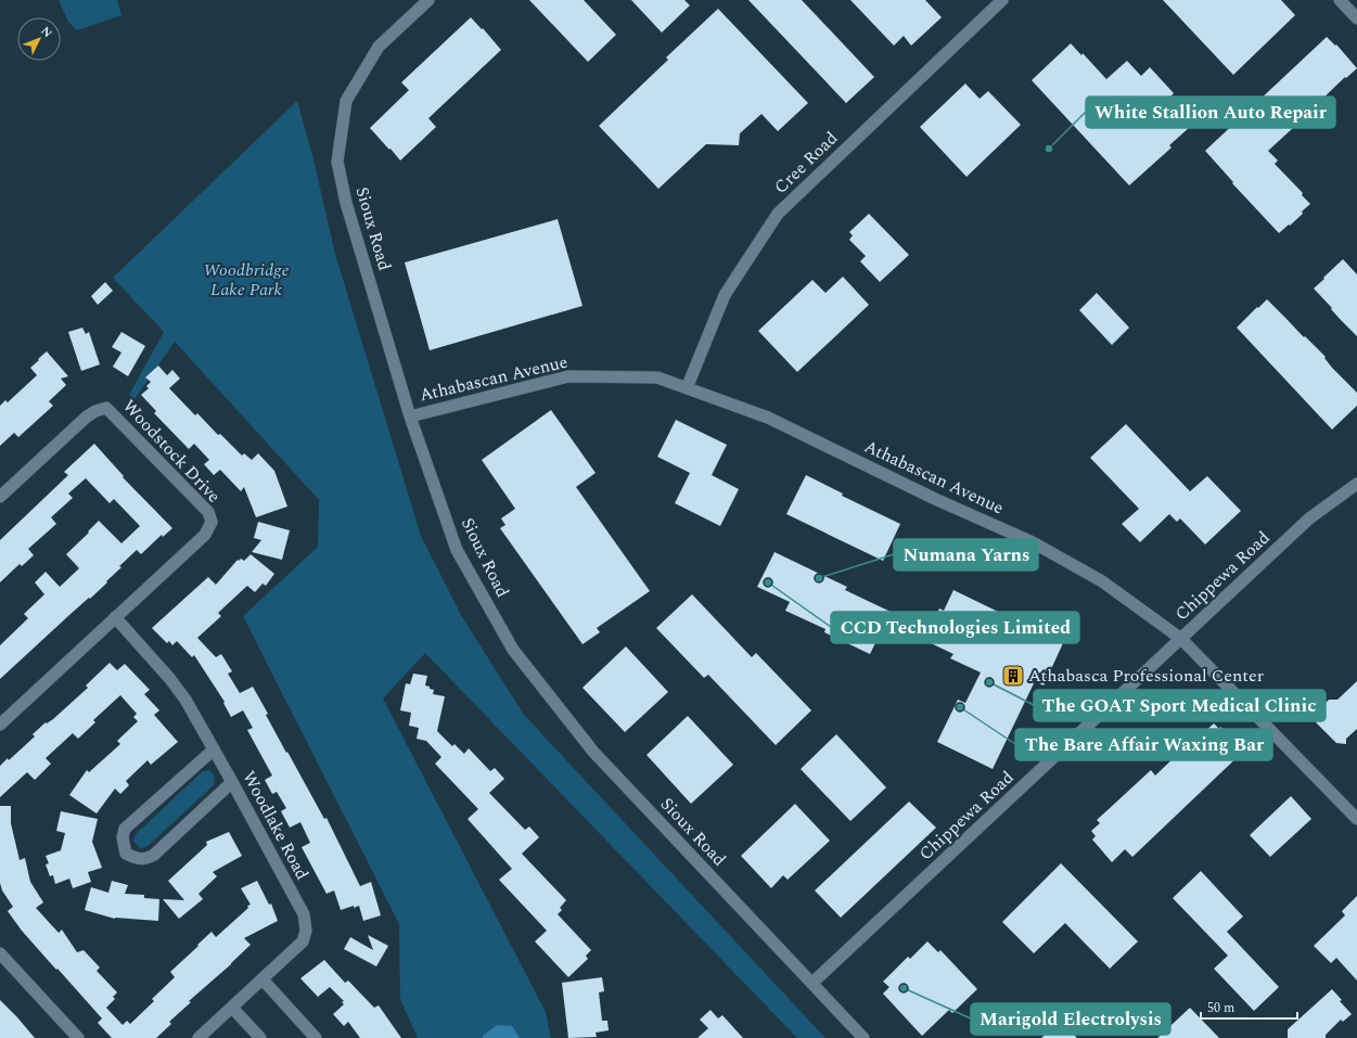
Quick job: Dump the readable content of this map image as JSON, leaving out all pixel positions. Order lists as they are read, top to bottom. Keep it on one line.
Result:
{"streets":{"street":["Cree Road","Sioux Road","Athabascan Avenue","Woodstock Drive","Chippewa Road","Woodlake Road"]},"crossings":[["Cree Road","Athabascan Avenue"],["Sioux Road","Athabascan Avenue"],["Sioux Road","Chippewa Road"],["Athabascan Avenue","Chippewa Road"],["Woodstock Drive","Woodlake Road"]],"parks":["Woodbridge Lake Park"],"places":{"other":["White Stallion Auto Repair","Numana Yarns","CCD Technologies Limited","The GOAT Sport Medical Clinic","The Bare Affair Waxing Bar","Marigold Electrolysis"],"building":["Athabasca Professional Center"]},"scale_bar":"50 m","north":"top right"}
